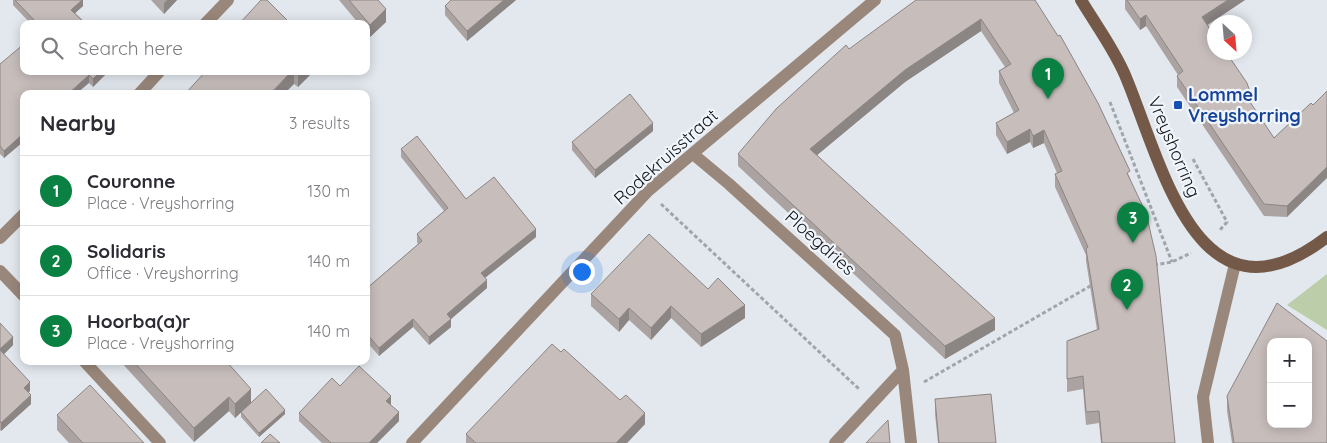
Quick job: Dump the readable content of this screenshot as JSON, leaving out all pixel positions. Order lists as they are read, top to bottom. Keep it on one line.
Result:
{"streets":{"main road":["Vreyshorring"],"street":["Rodekruisstraat","Ploegdries"]},"crossings":[["Rodekruisstraat","Ploegdries"]],"places":{"transit":["Lommel Vreyshorring"]},"north":"bottom right","page":{"search":"Search here","pins":["1","3","2"],"heading":["Nearby","3 results"],"list":[{"mark":"1","name":"Couronne","note":"Place · Vreyshorring","value":"130 m"},{"mark":"2","name":"Solidaris","note":"Office · Vreyshorring","value":"140 m"},{"mark":"3","name":"Hoorba(a)r","note":"Place · Vreyshorring","value":"140 m"}],"map_buttons":["+","−"]}}
